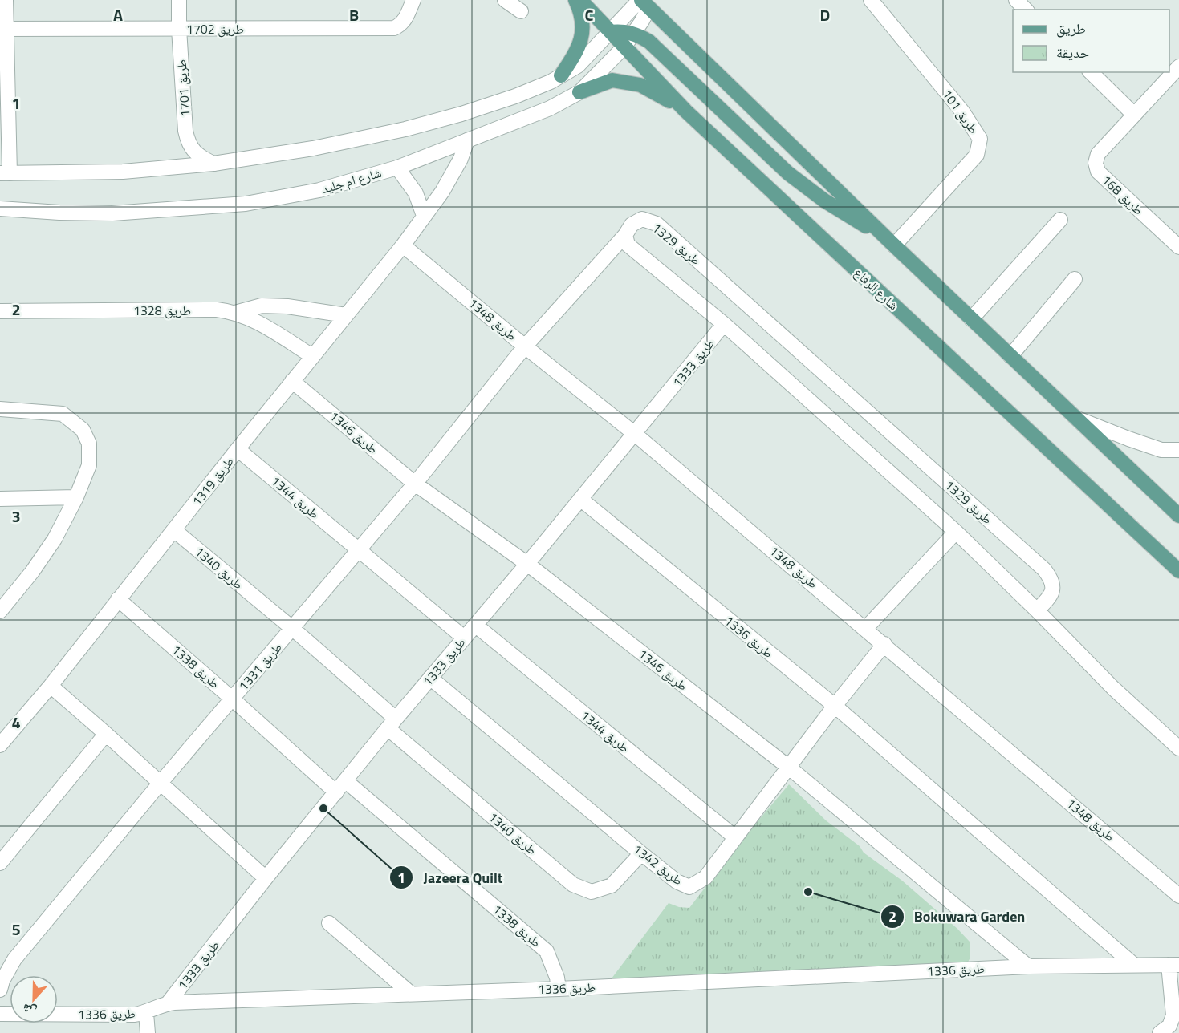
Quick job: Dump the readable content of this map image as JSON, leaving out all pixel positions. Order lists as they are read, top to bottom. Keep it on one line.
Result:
{"streets":{"main road":["شارع الرفاع"],"street":["طريق 1702","طريق 1701","طريق 101","شارع ام جليد","طريق 168","طريق 1329","طريق 1328","طريق 1348","طريق 1333","طريق 1346","طريق 1319","طريق 1344","طريق 1340","طريق 1336","طريق 1338","طريق 1331","طريق 1342"]},"crossings":[["طريق 1702","طريق 1701"],["شارع ام جليد","شارع الرفاع"],["شارع ام جليد","طريق 1319"],["طريق 1329","طريق 1331"],["طريق 1328","طريق 1319"],["طريق 1348","طريق 1333"],["طريق 1348","طريق 1319"],["طريق 1348","طريق 1331"],["طريق 1348","طريق 1342"],["طريق 1333","طريق 1346"],["طريق 1333","طريق 1344"],["طريق 1333","طريق 1340"],["طريق 1333","طريق 1336"],["طريق 1333","طريق 1338"],["طريق 1333","طريق 1342"],["طريق 1346","طريق 1319"],["طريق 1346","طريق 1336"],["طريق 1346","طريق 1331"],["طريق 1346","طريق 1342"],["طريق 1319","طريق 1344"],["طريق 1319","طريق 1340"],["طريق 1319","طريق 1338"],["طريق 1344","طريق 1331"],["طريق 1344","طريق 1342"],["طريق 1340","طريق 1331"],["طريق 1340","طريق 1342"],["طريق 1336","طريق 1338"],["طريق 1336","طريق 1342"],["طريق 1338","طريق 1331"]],"places":["Jazeera Quilt","Bokuwara Garden"],"legend":["طريق","حديقة"],"north":"bottom","grid":{"columns":["A","B","C","D"],"rows":["1","2","3","4","5"]}}
